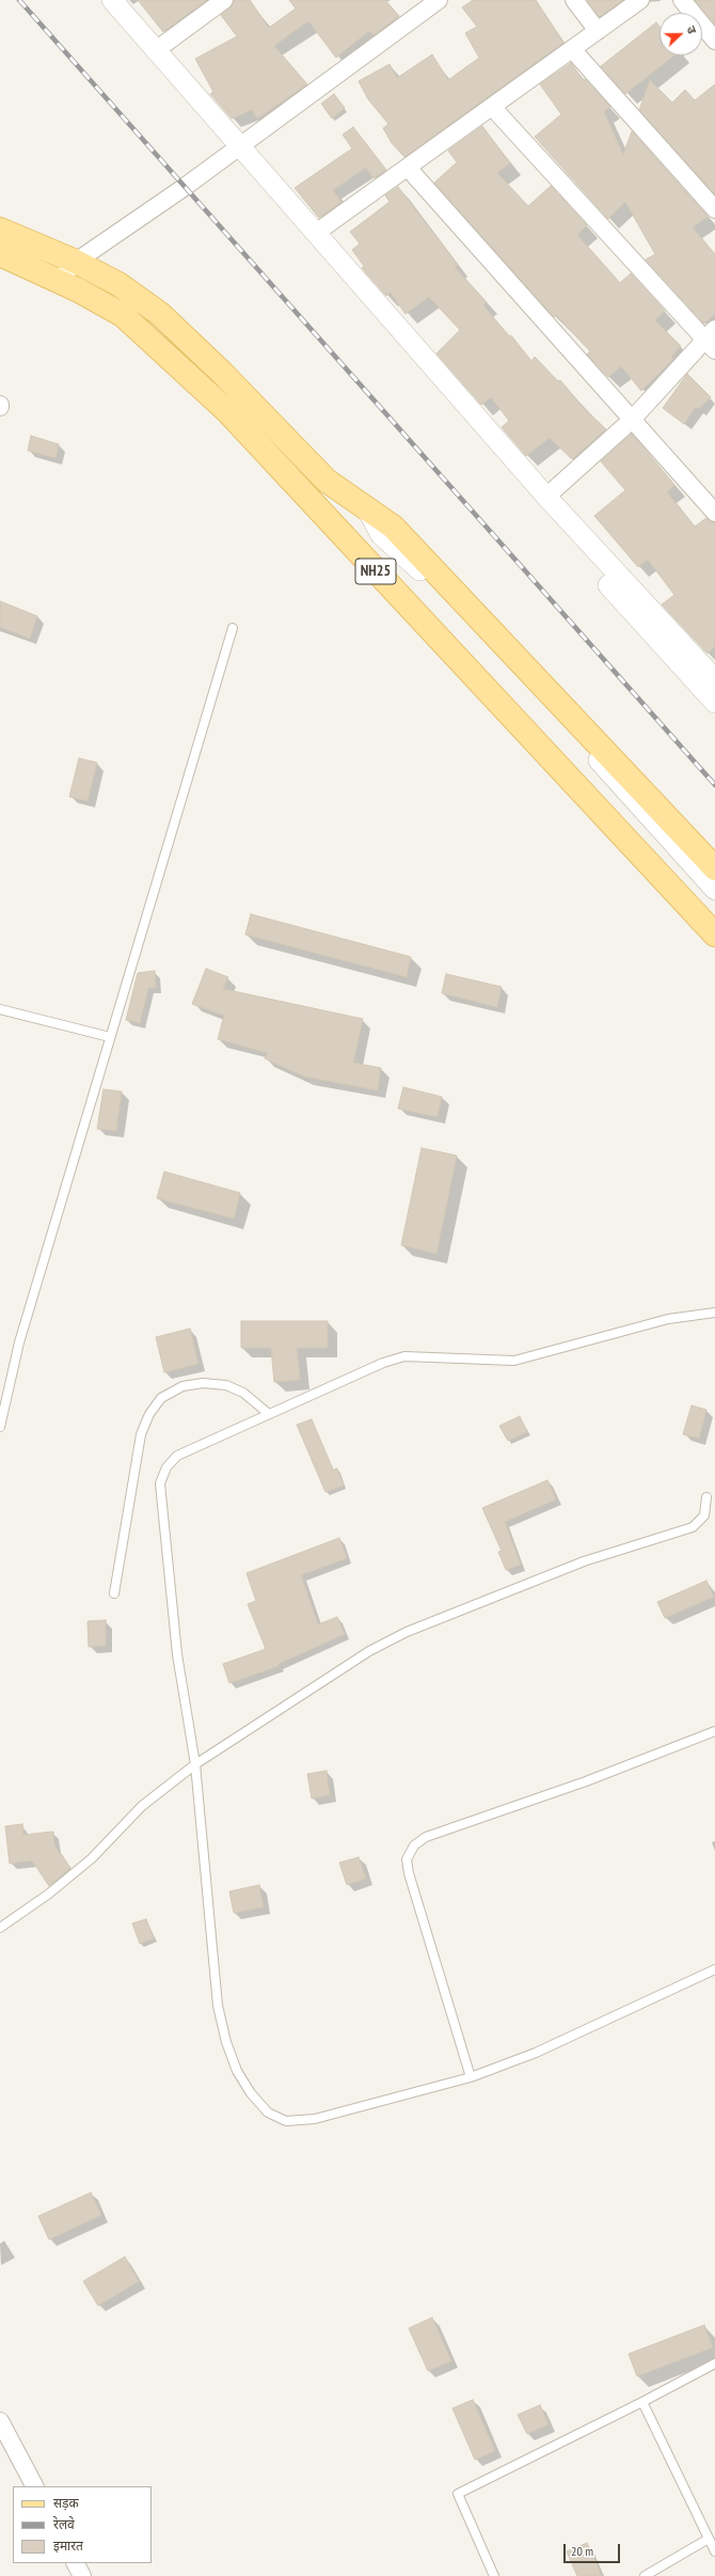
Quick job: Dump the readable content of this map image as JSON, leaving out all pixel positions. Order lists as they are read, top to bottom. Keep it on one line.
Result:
{"streets":{"main road":["NH25"]},"legend":["सड़क","रेलवे","इमारत"],"scale_bar":"20 m","north":"right"}
